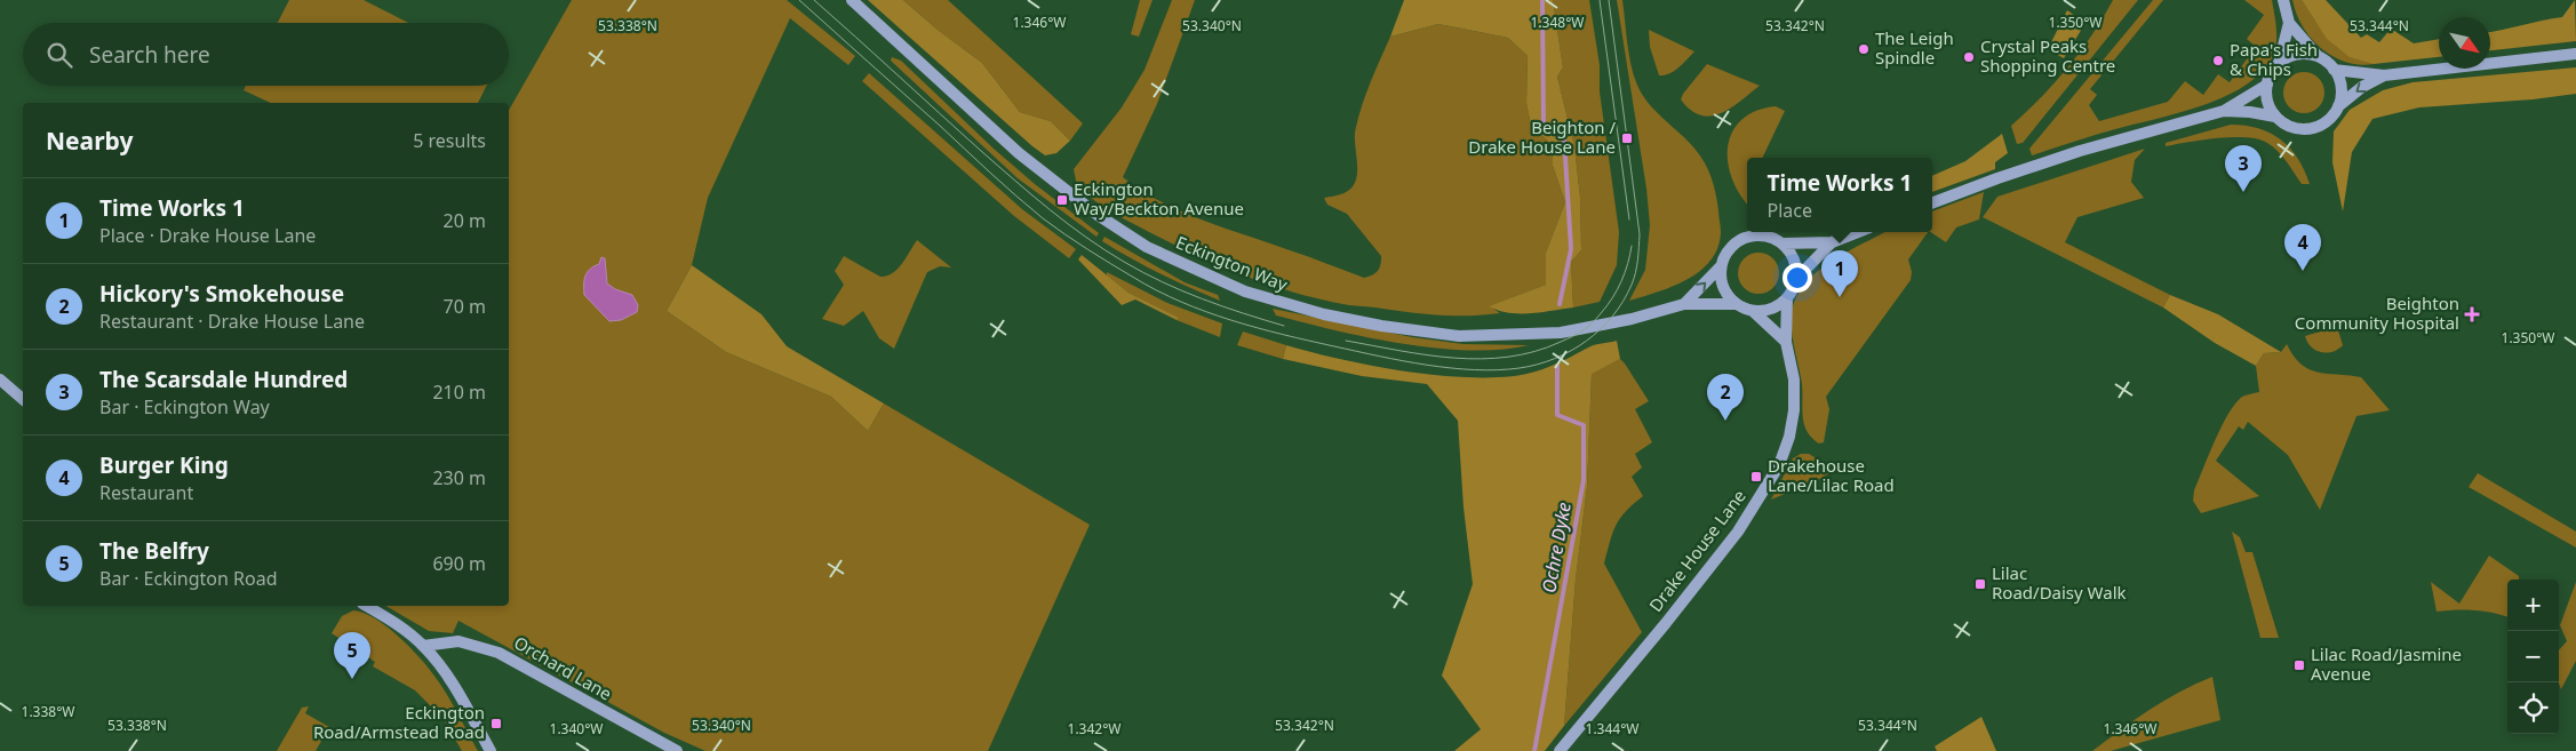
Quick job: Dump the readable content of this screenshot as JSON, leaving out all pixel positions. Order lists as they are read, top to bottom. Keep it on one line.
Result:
{"streets":{"main road":["Eckington Way","Drake House Lane","Orchard Lane"]},"crossings":[["Eckington Way","Drake House Lane"]],"water":["Ochre Dyke"],"places":{"other":["The Leigh Spindle","Crystal Peaks Shopping Centre","Papa's Fish & Chips"],"transit":["Beighton / Drake House Lane","Eckington Way/Beckton Avenue","Drakehouse Lane/Lilac Road","Lilac Road/Daisy Walk","Lilac Road/Jasmine Avenue","Eckington Road/Armstead Road"],"health":["Beighton Community Hospital"]},"north":"bottom right","page":{"search":"Search here","heading":["Nearby","5 results"],"pins":["3","4","1","2","5"],"popup":["Time Works 1","Place"],"list":[{"mark":"1","name":"Time Works 1","note":"Place · Drake House Lane","value":"20 m"},{"mark":"2","name":"Hickory's Smokehouse","note":"Restaurant · Drake House Lane","value":"70 m"},{"mark":"3","name":"The Scarsdale Hundred","note":"Bar · Eckington Way","value":"210 m"},{"mark":"4","name":"Burger King","note":"Restaurant","value":"230 m"},{"mark":"5","name":"The Belfry","note":"Bar · Eckington Road","value":"690 m"}],"map_buttons":["+","−"]},"coordinates":["1.348°W","1.350°W","1.346°W","53.338°N","53.340°N","53.342°N","53.344°N","1.338°W","1.340°W","1.342°W","1.344°W"]}
